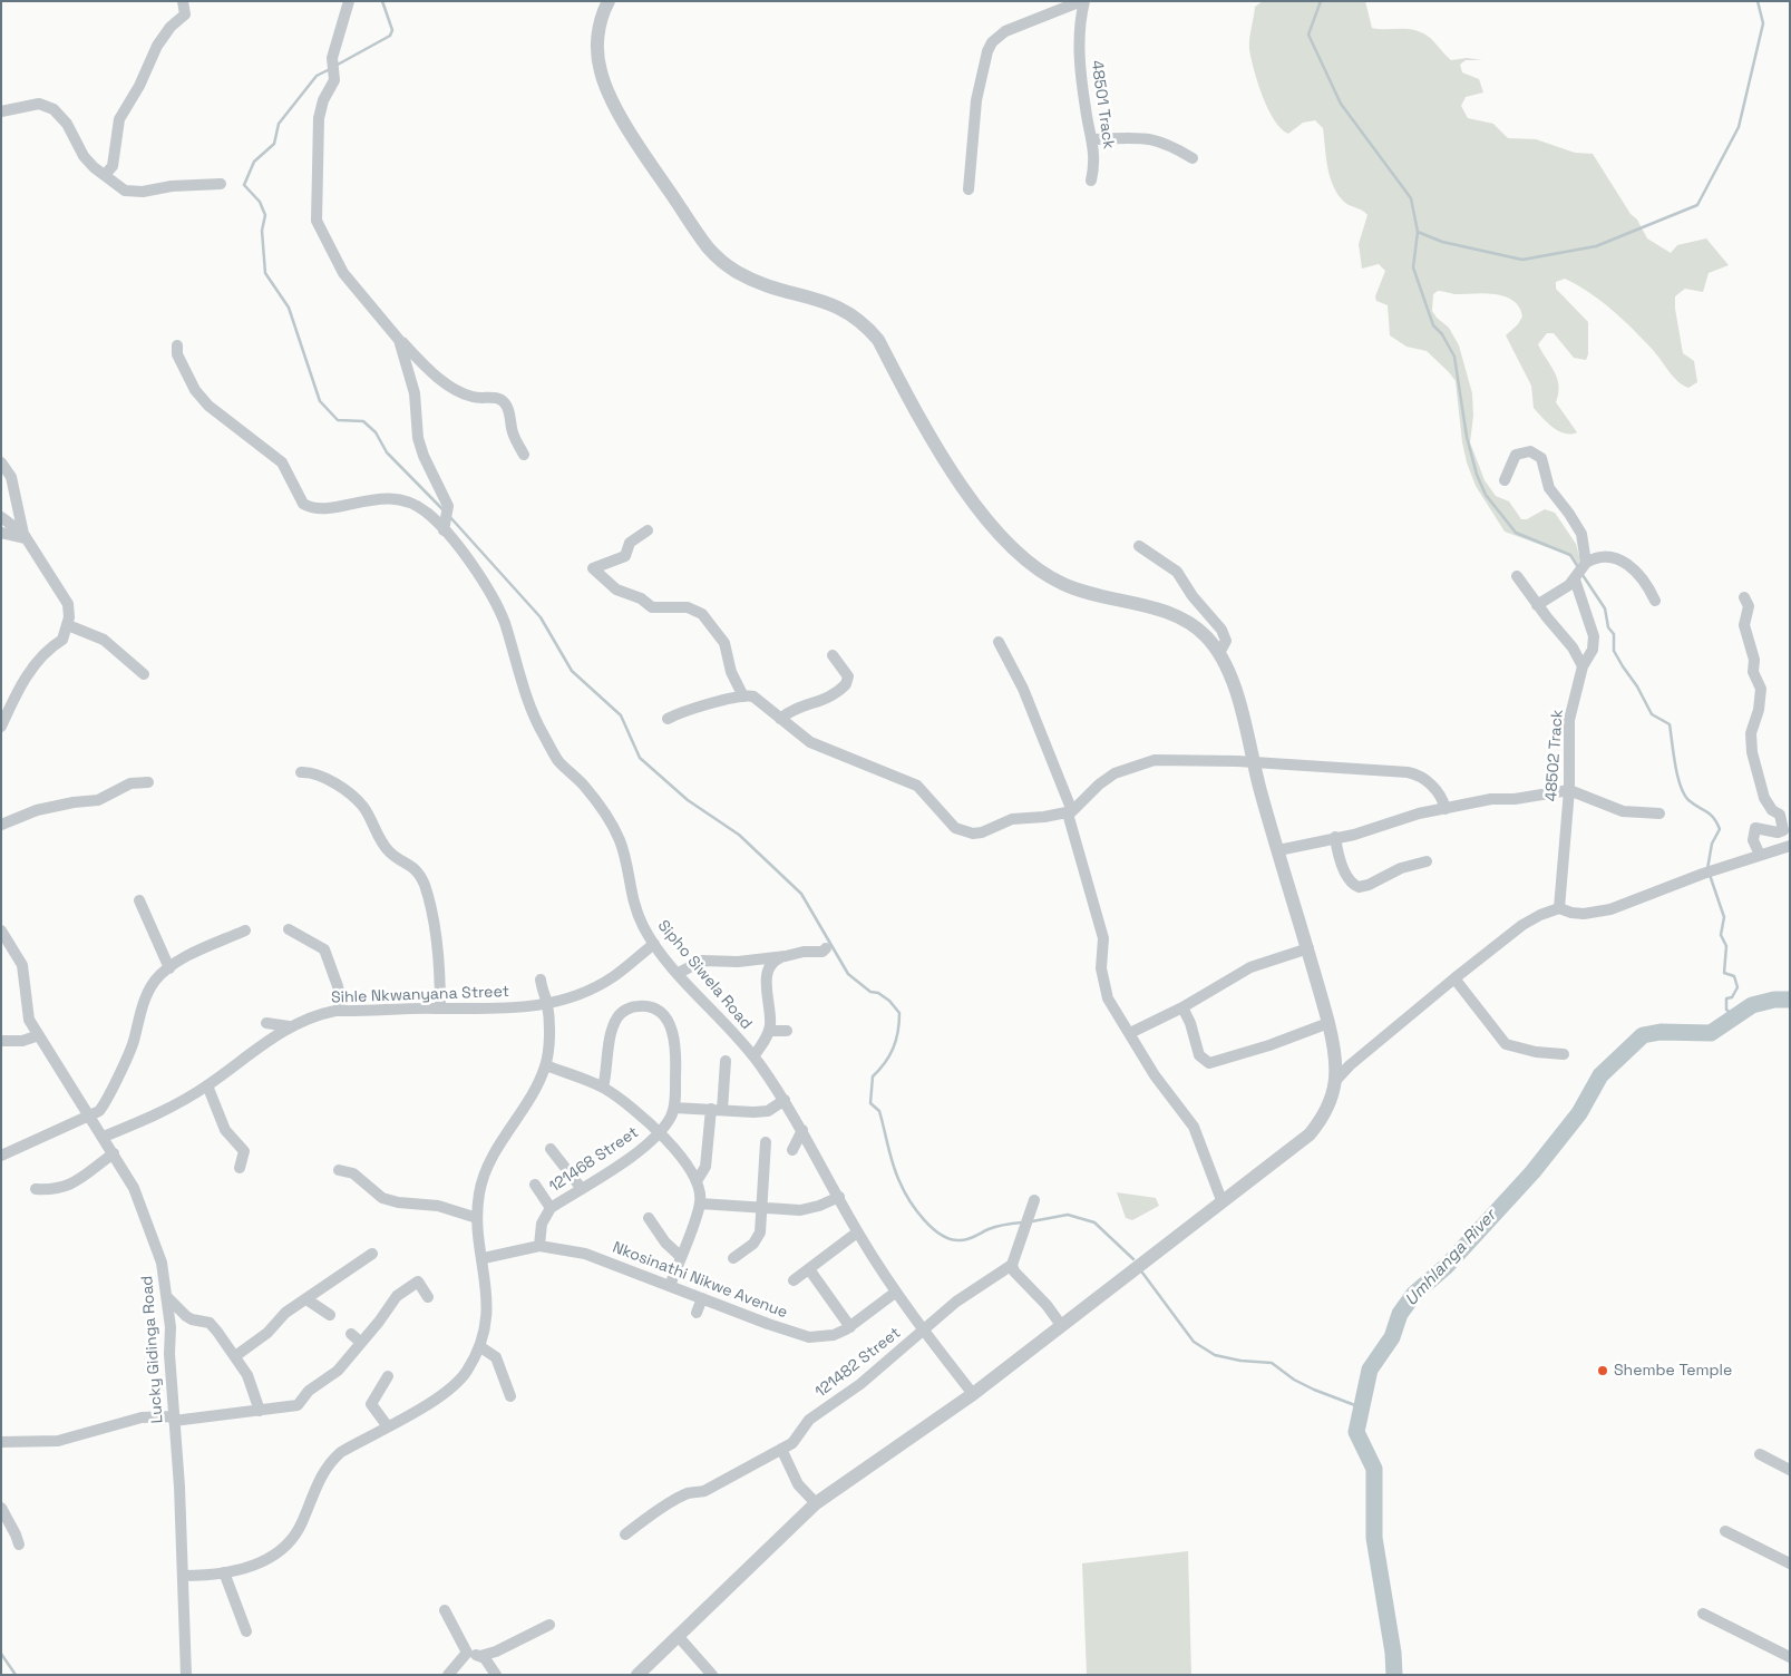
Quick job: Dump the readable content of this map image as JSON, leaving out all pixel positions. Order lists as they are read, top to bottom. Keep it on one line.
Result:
{"streets":{"street":["48501 Track","48502 Track","Sipho Siwela Road","Sihle Nkwanyana Street","121468 Street","Nkosinathi Nikwe Avenue","Lucky Gidinga Road","121482 Street"]},"crossings":[["Sipho Siwela Road","Sihle Nkwanyana Street"],["Sipho Siwela Road","Nkosinathi Nikwe Avenue"],["Sipho Siwela Road","121482 Street"],["Sihle Nkwanyana Street","Lucky Gidinga Road"],["121468 Street","Nkosinathi Nikwe Avenue"]],"water":["Umhlanga River"],"places":["Shembe Temple"]}
